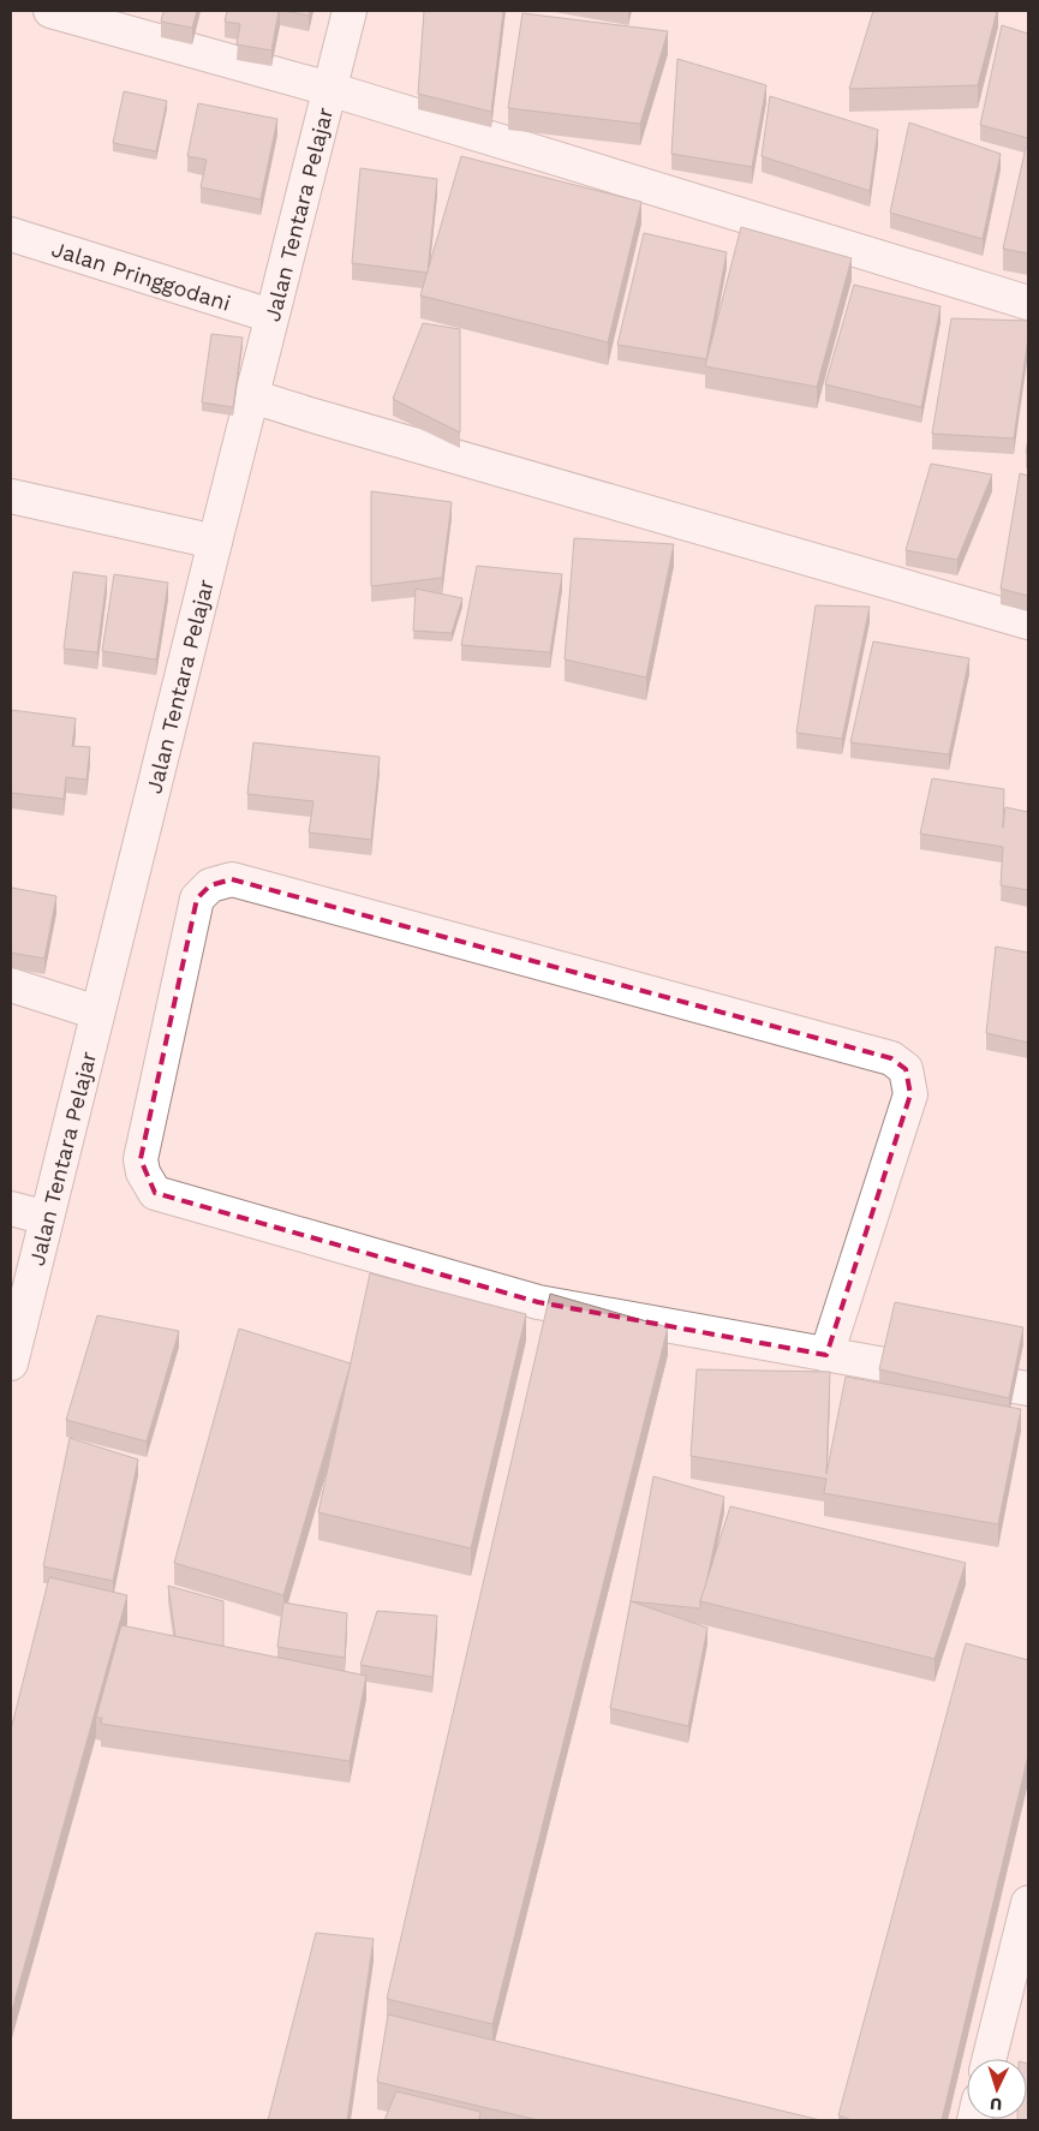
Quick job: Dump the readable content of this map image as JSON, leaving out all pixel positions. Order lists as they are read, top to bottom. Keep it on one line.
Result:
{"streets":{"street":["Jalan Tentara Pelajar","Jalan Pringgodani"]},"crossings":[["Jalan Tentara Pelajar","Jalan Pringgodani"]],"north":"bottom"}
